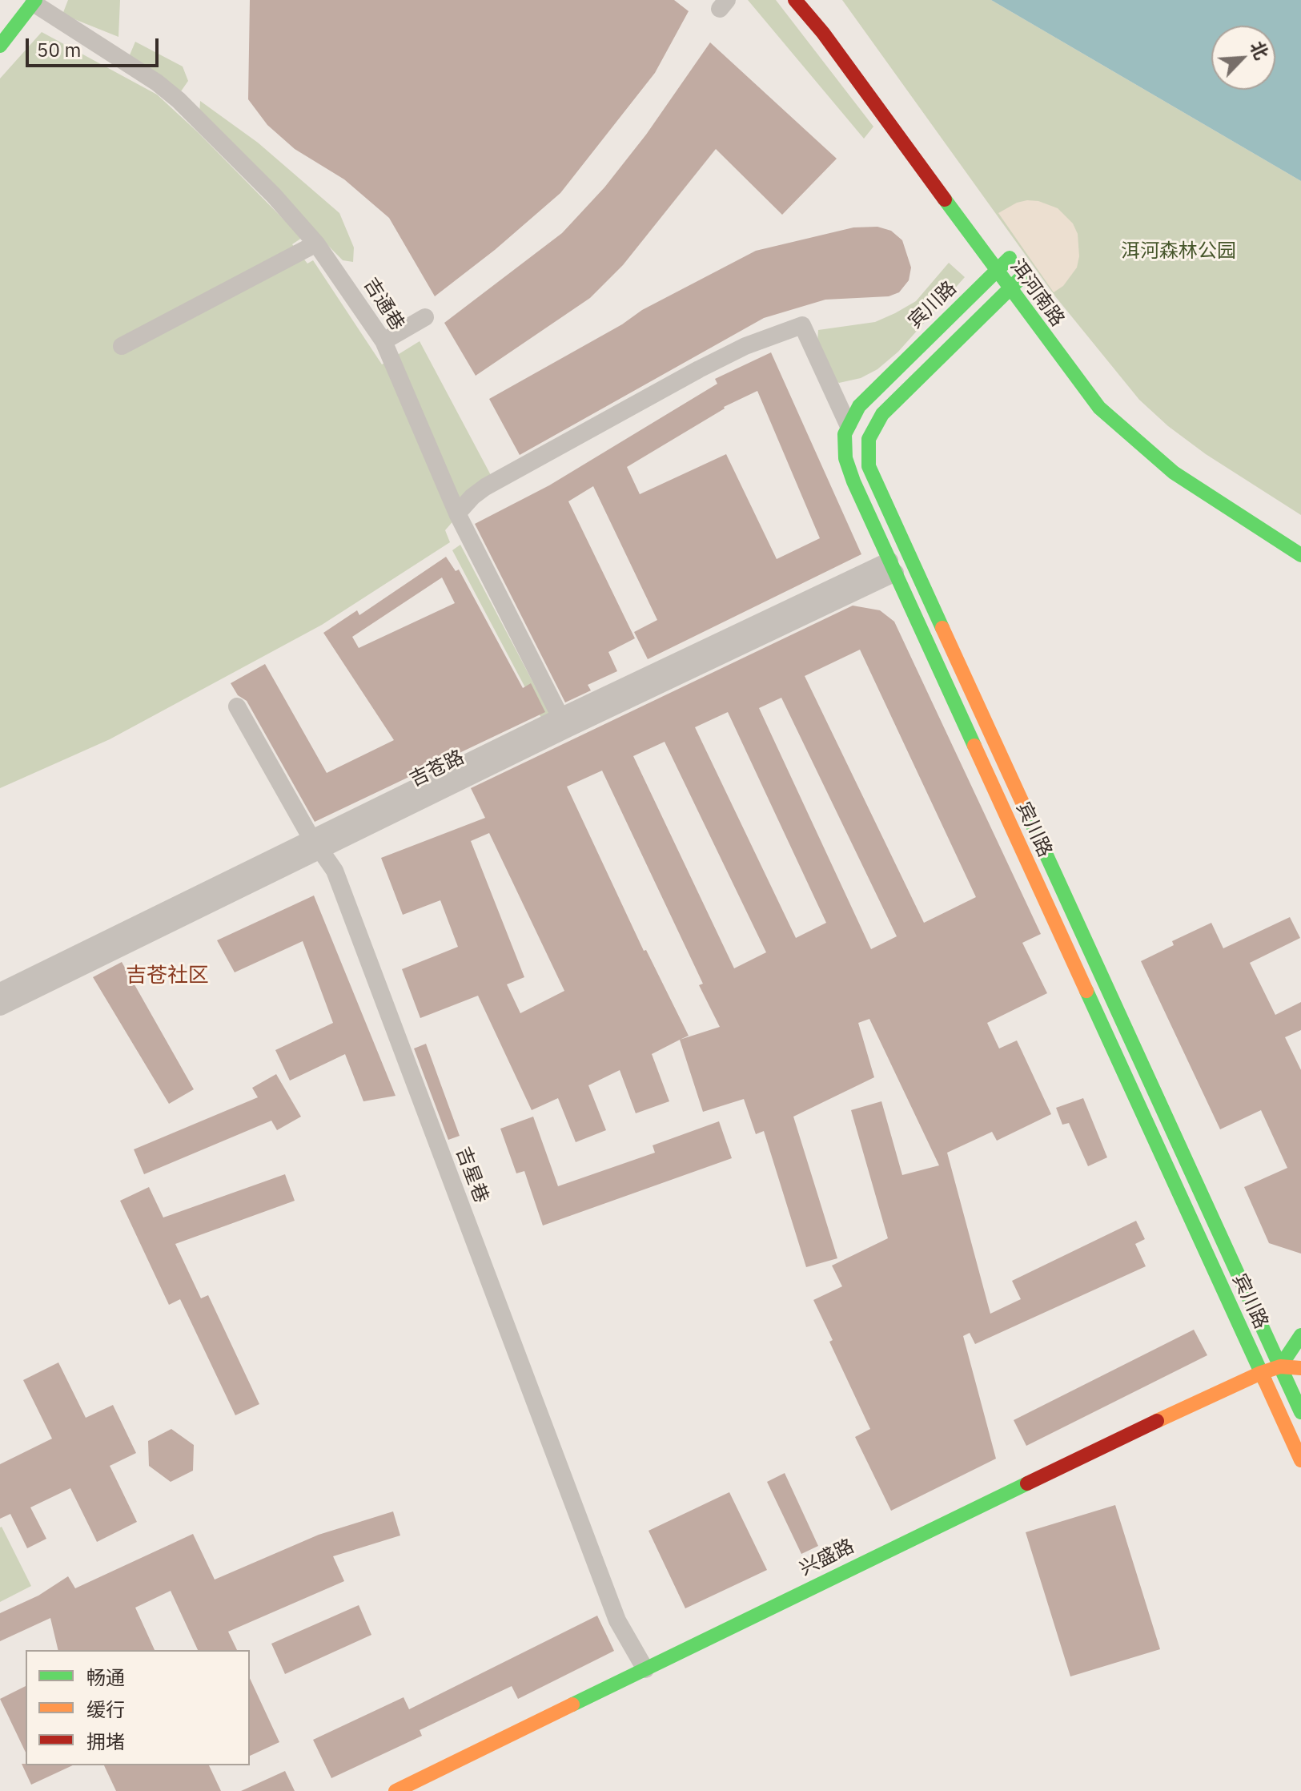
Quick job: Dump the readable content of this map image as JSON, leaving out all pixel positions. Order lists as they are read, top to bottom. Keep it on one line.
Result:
{"streets":{"main road":["洱河南路","宾川路","兴盛路"],"street":["吉通巷","吉苍路","吉星巷"]},"crossings":[["洱河南路","宾川路"],["吉通巷","吉苍路"],["宾川路","吉苍路"],["宾川路","兴盛路"],["吉苍路","吉星巷"],["吉星巷","兴盛路"]],"districts":["吉苍社区"],"parks":["洱河森林公园"],"legend":["畅通","缓行","拥堵"],"scale_bar":"50 m","north":"top right"}
